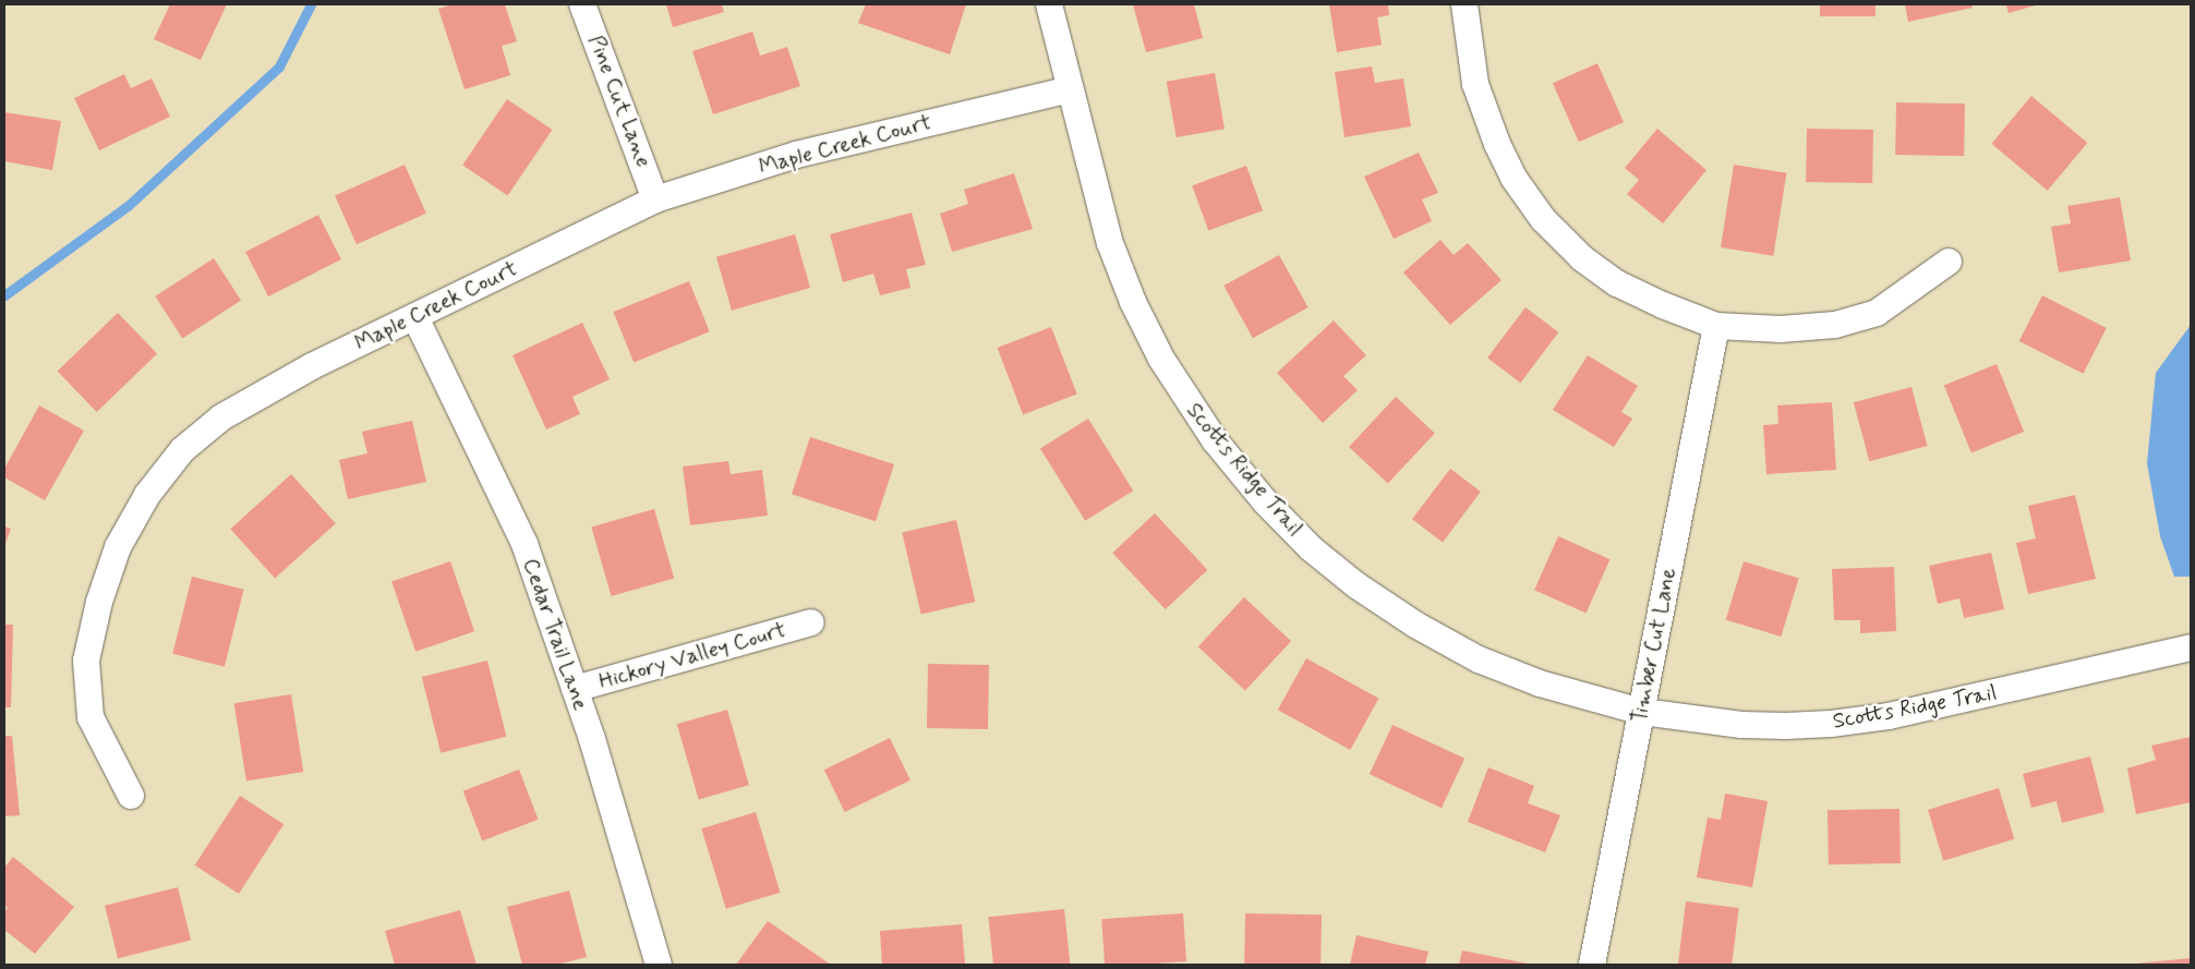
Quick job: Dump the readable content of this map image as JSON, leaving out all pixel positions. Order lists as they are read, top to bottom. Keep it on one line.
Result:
{"streets":{"street":["Pine Cut Lane","Maple Creek Court","Scotts Ridge Trail","Cedar Trail Lane","Timber Cut Lane","Hickory Valley Court"]},"crossings":[["Pine Cut Lane","Maple Creek Court"],["Maple Creek Court","Scotts Ridge Trail"],["Maple Creek Court","Cedar Trail Lane"],["Scotts Ridge Trail","Timber Cut Lane"],["Cedar Trail Lane","Hickory Valley Court"]]}
